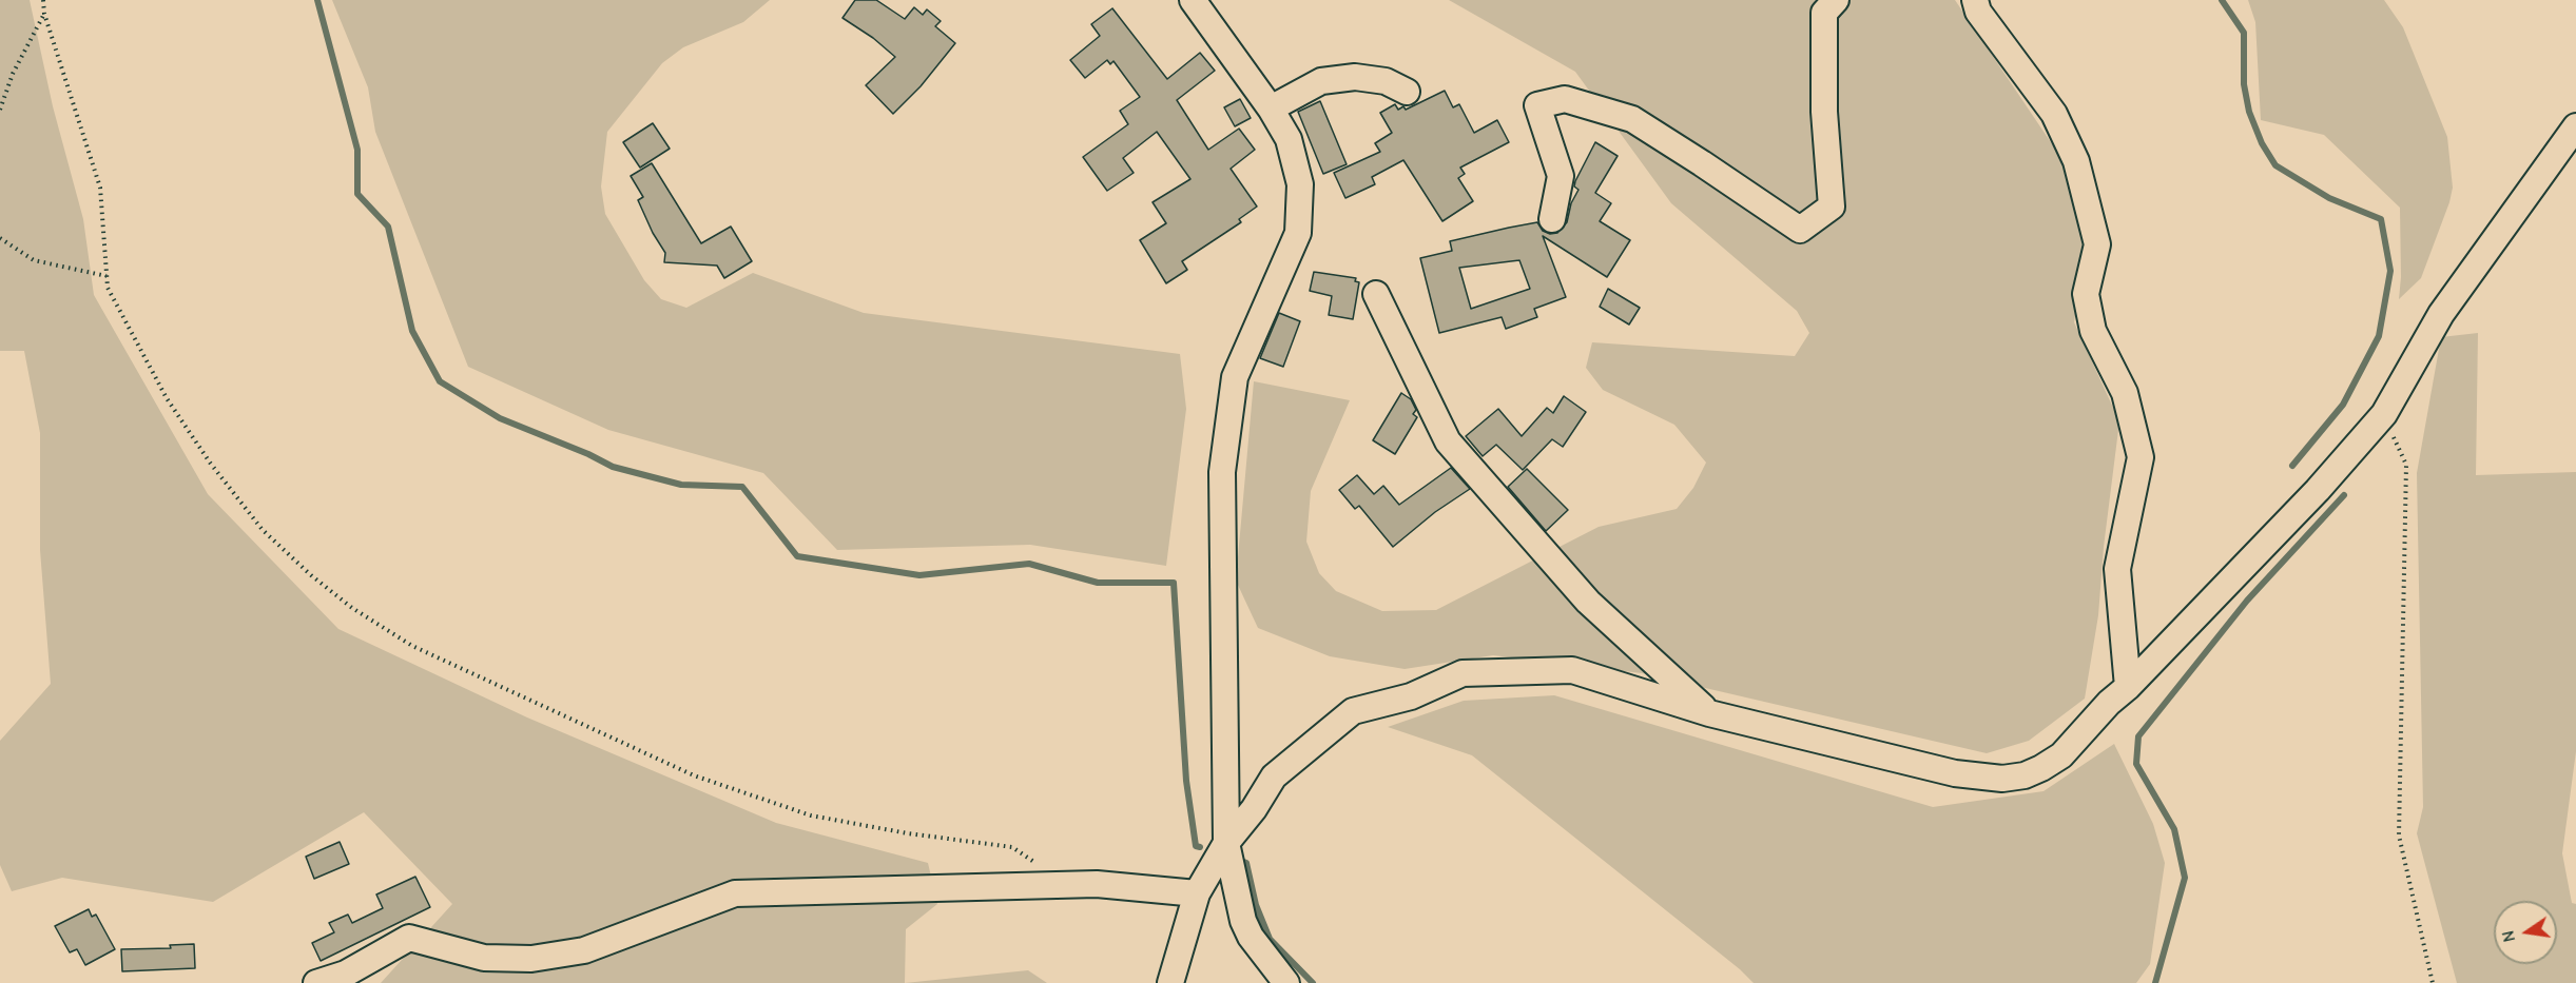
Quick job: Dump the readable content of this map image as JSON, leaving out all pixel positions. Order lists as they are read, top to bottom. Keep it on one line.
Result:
{"north":"left"}
